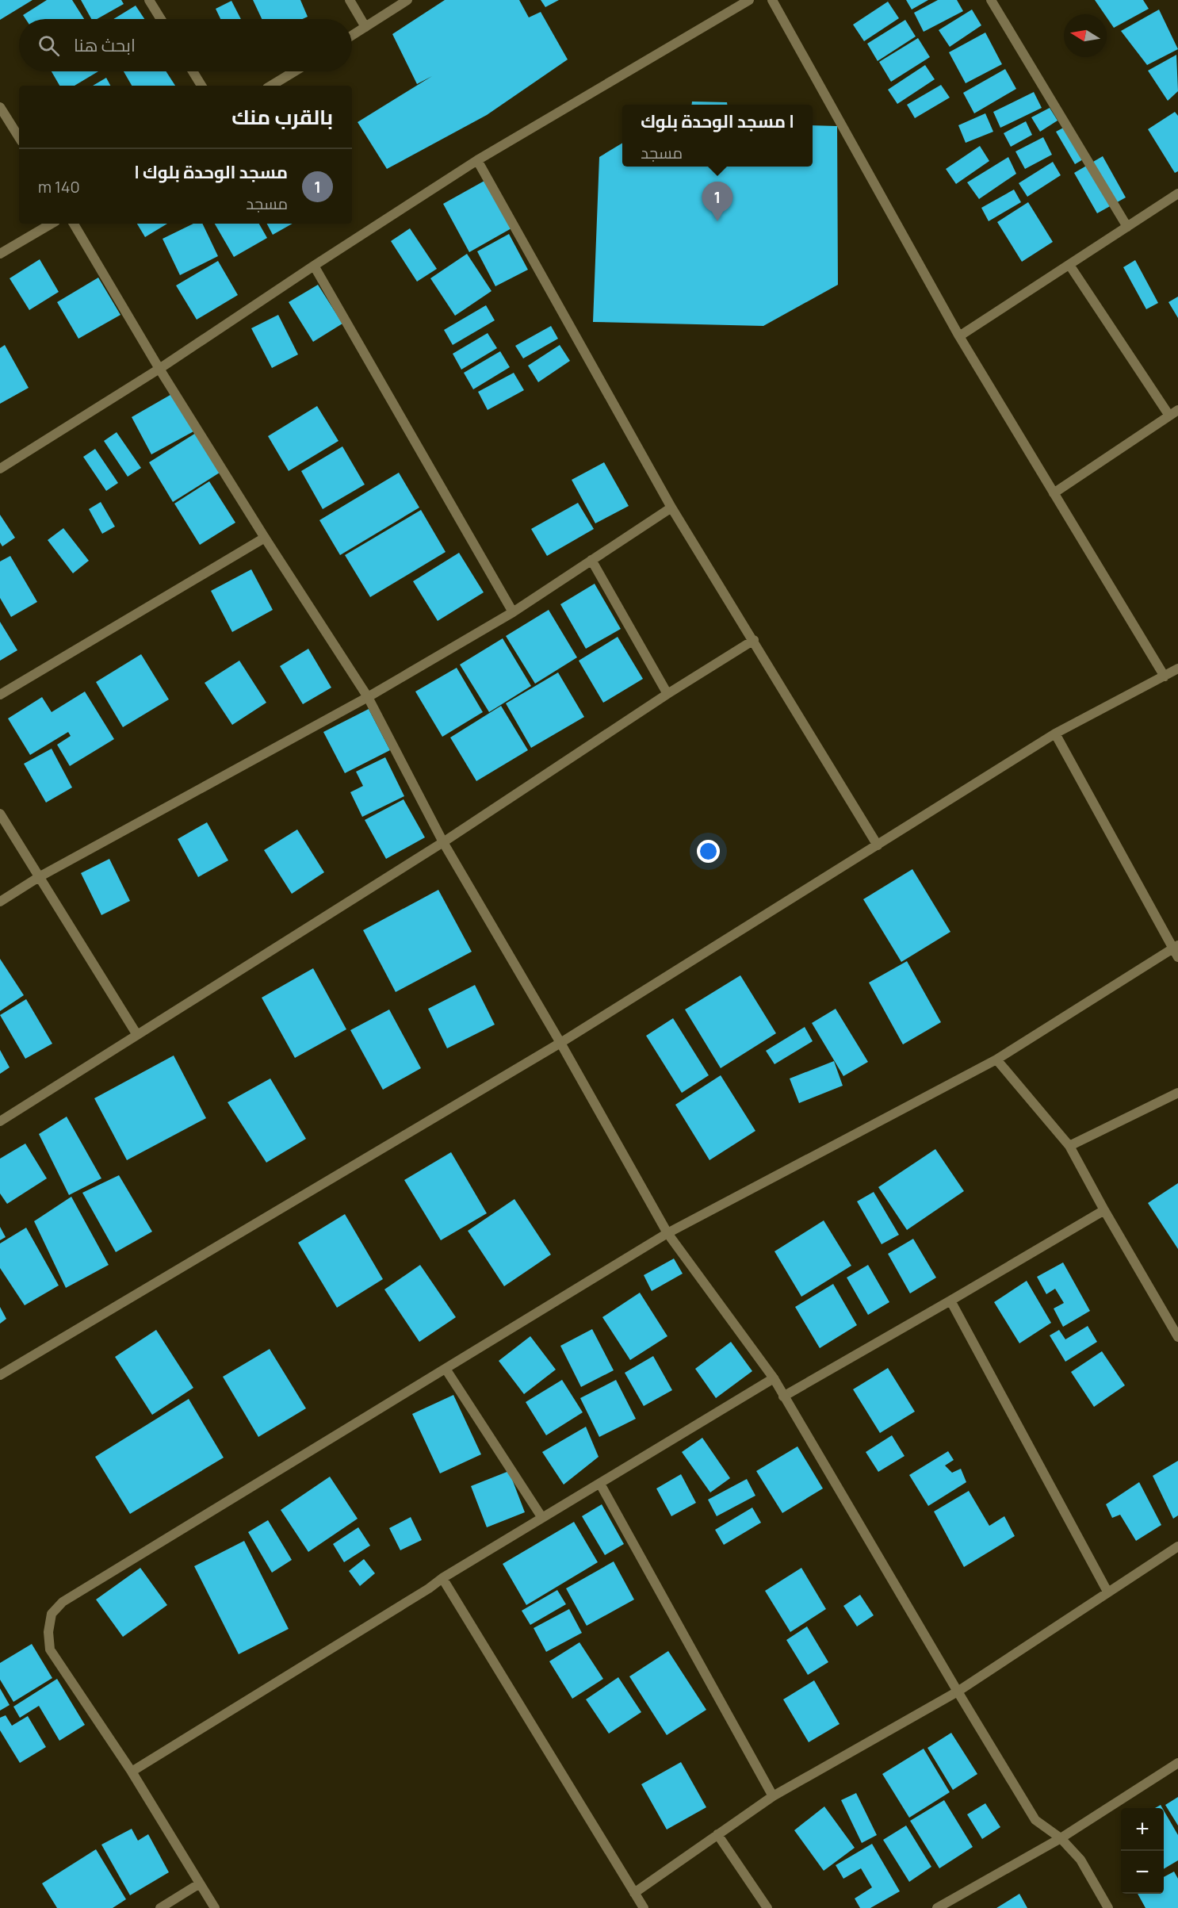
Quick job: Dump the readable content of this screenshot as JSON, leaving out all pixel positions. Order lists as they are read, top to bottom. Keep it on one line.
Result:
{"north":"left","page":{"search":"ابحث هنا","heading":"بالقرب منك","popup":["مسجد الوحدة بلوك I","مسجد"],"list":[{"mark":"1","name":"مسجد الوحدة بلوك I","note":"مسجد","value":"140 m"}],"pins":"1","map_buttons":["+","−"]}}
